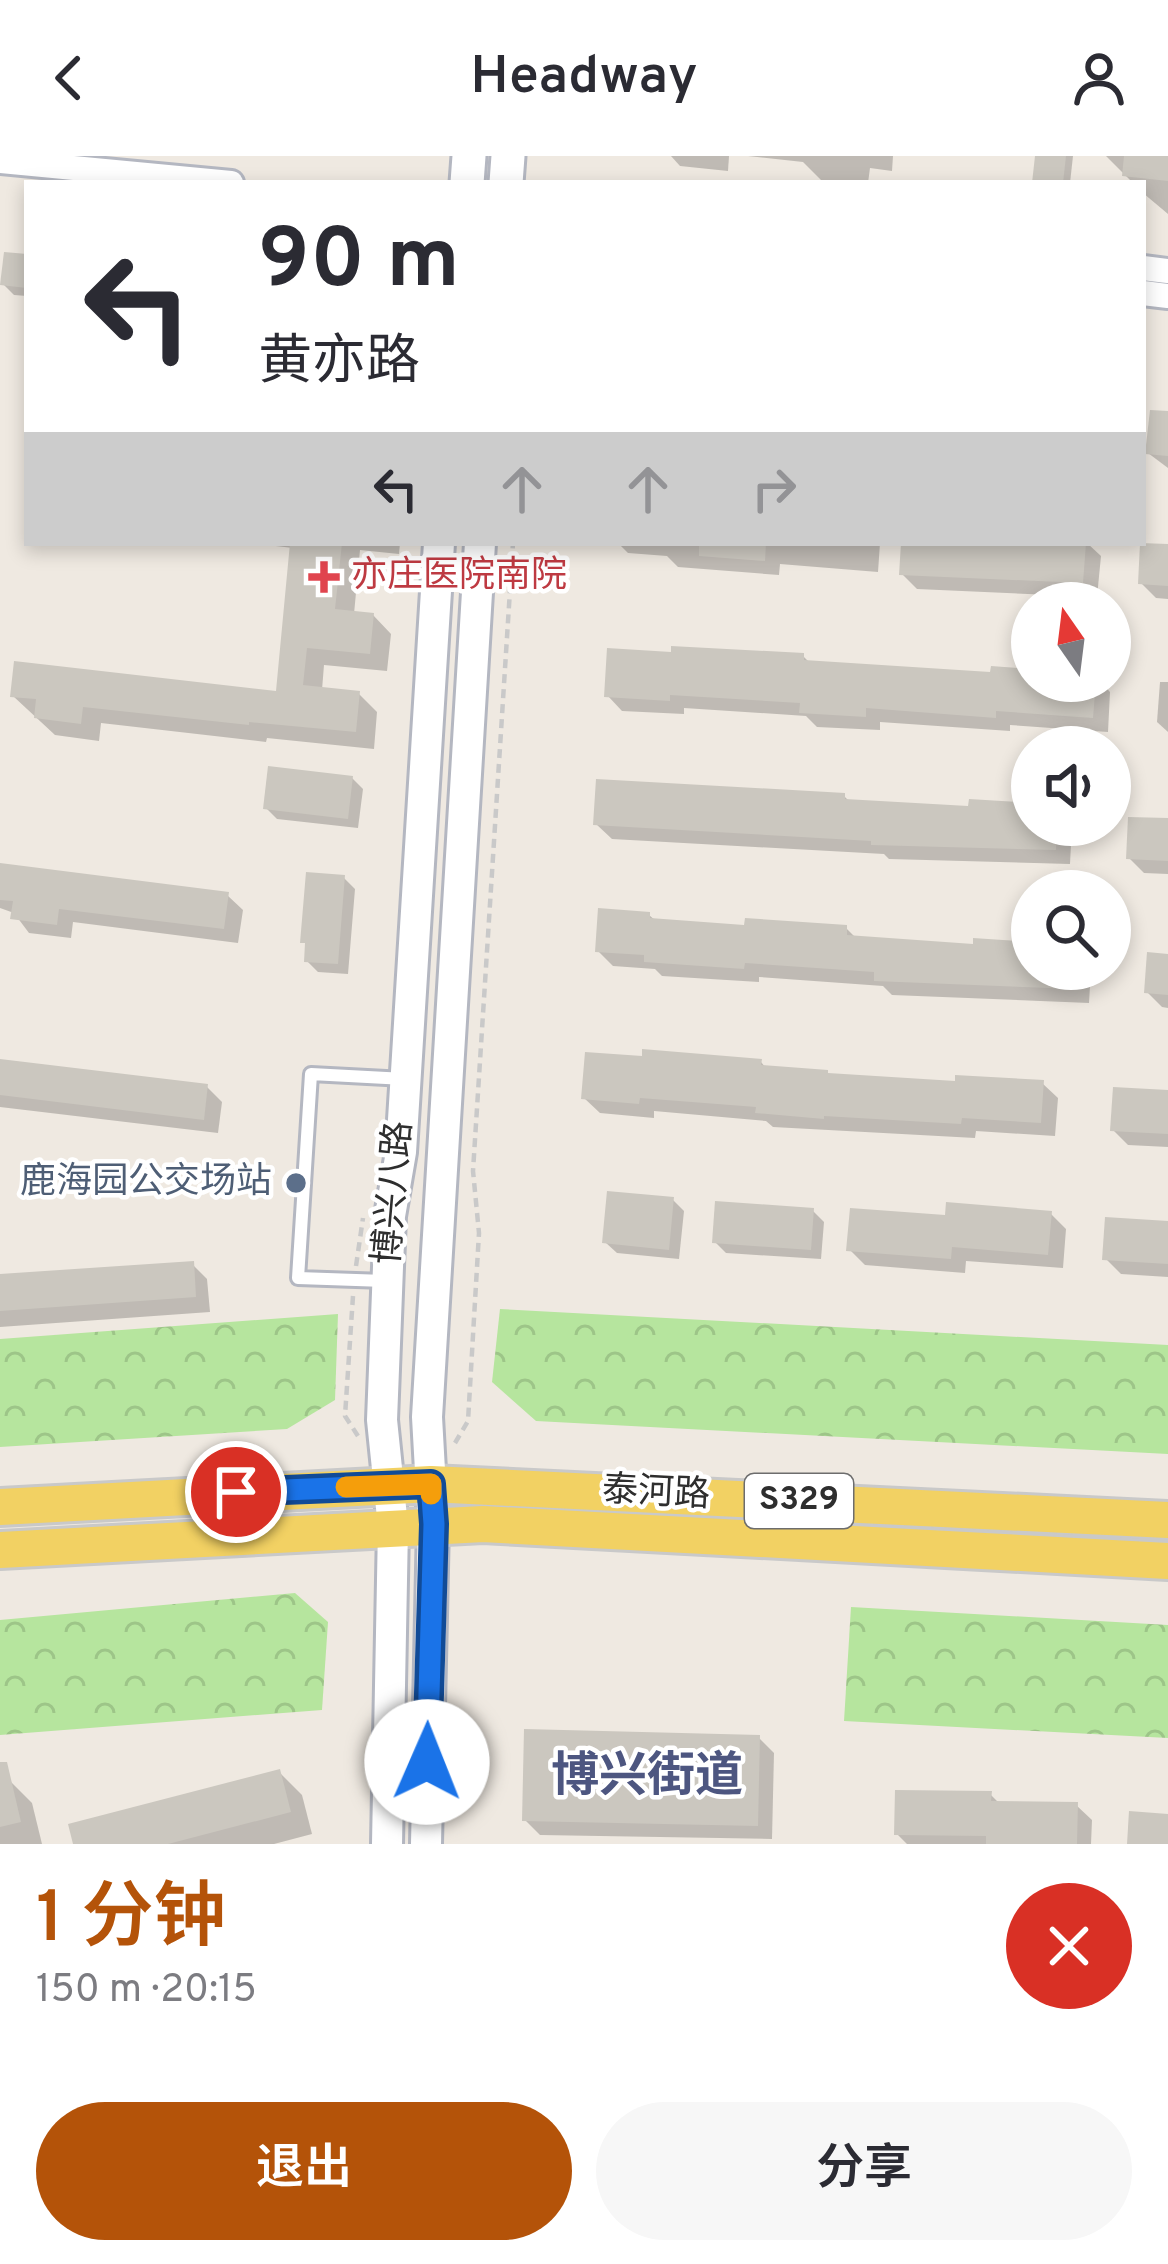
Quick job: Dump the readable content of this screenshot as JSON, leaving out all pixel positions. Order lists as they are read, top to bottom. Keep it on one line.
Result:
{"streets":{"main road":["泰河路","S329"],"street":["博兴八路"]},"crossings":[["博兴八路","泰河路"],["博兴八路","S329"],["泰河路","S329"]],"districts":["博兴街道"],"places":{"health":["亦庄医院南院"],"other":["鹿海园公交场站"]},"north":"top","page":{"header":"Headway","turn":["90 m","黄亦路"],"heading":["1 分钟","150 m · 20:15"],"buttons":["退出","分享"]}}
